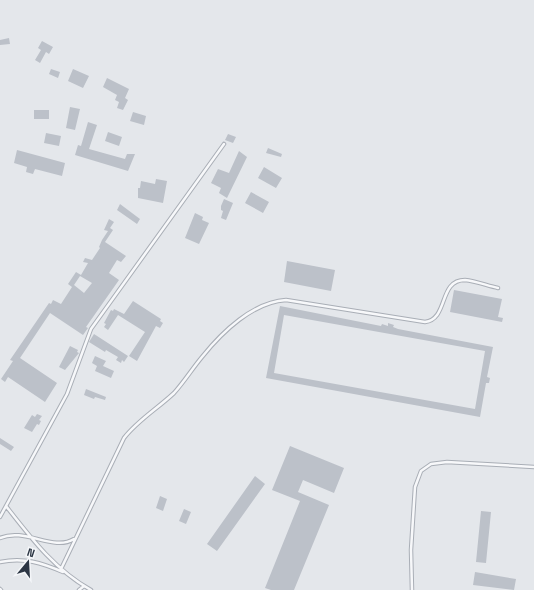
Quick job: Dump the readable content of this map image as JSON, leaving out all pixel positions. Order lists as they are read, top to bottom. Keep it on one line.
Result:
{"north":"top"}
